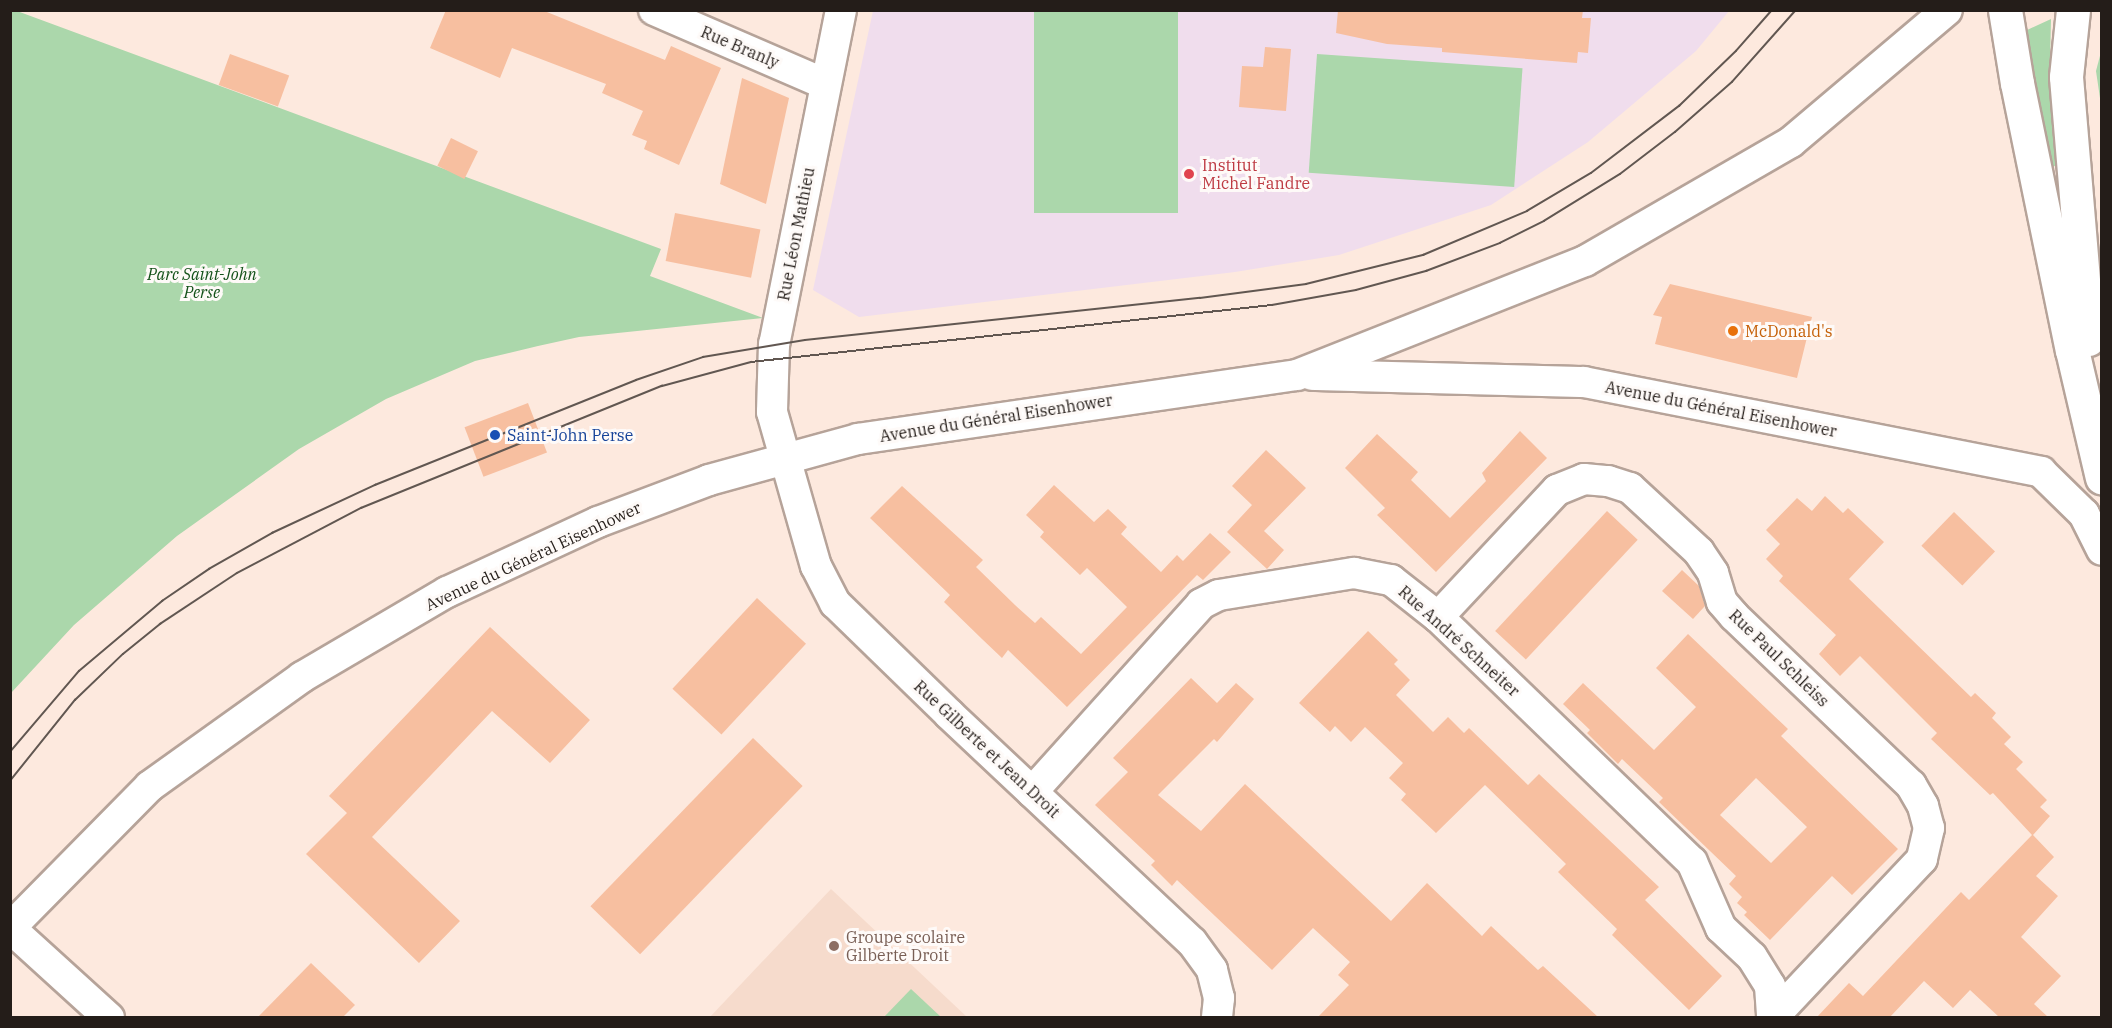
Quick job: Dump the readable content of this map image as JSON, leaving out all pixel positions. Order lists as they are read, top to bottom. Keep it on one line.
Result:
{"streets":{"street":["Rue Branly","Rue Léon Mathieu","Avenue du Général Eisenhower","Rue André Schneiter","Rue Paul Schleiss","Rue Gilberte et Jean Droit"]},"crossings":[["Rue Branly","Rue Léon Mathieu"],["Rue Léon Mathieu","Avenue du Général Eisenhower"],["Rue Léon Mathieu","Rue Gilberte et Jean Droit"],["Avenue du Général Eisenhower","Rue Gilberte et Jean Droit"],["Rue André Schneiter","Rue Paul Schleiss"],["Rue André Schneiter","Rue Gilberte et Jean Droit"]],"parks":["Parc Saint-John Perse"],"places":["Institut Michel Fandre","McDonald's","Saint-John Perse","Groupe scolaire Gilberte Droit"]}
